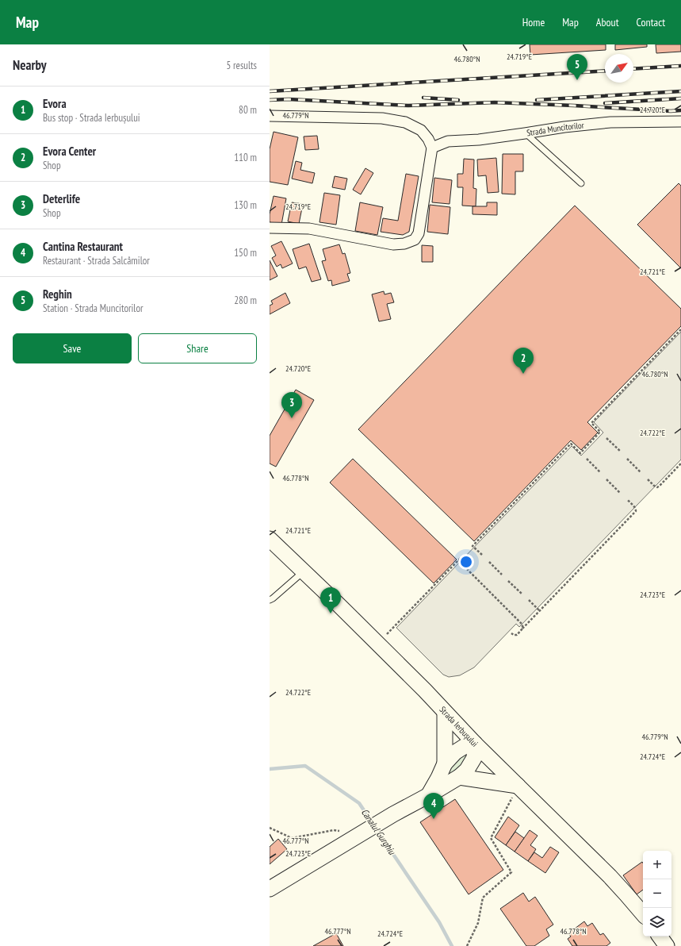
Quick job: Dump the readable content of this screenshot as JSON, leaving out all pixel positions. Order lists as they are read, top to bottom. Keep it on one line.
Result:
{"streets":{"main road":["Strada Ierbușului"],"street":["Strada Muncitorilor"]},"water":["Canalul Gurghiu"],"north":"top right","page":{"header":"Map","nav":["Home","Map","About","Contact"],"heading":["Nearby","5 results"],"pins":["5","2","3","1","4"],"list":[{"mark":"1","name":"Evora","note":"Bus stop · Strada Ierbușului","value":"80 m"},{"mark":"2","name":"Evora Center","note":"Shop","value":"110 m"},{"mark":"3","name":"Deterlife","note":"Shop","value":"130 m"},{"mark":"4","name":"Cantina Restaurant","note":"Restaurant · Strada Salcâmilor","value":"150 m"},{"mark":"5","name":"Reghin","note":"Station · Strada Muncitorilor","value":"280 m"}],"buttons":["Save","Share"],"map_buttons":["+","−"]},"coordinates":["24.719°E","46.780°N","24.720°E","46.779°N","24.721°E","24.722°E","46.778°N","24.723°E","24.724°E","46.777°N"]}
